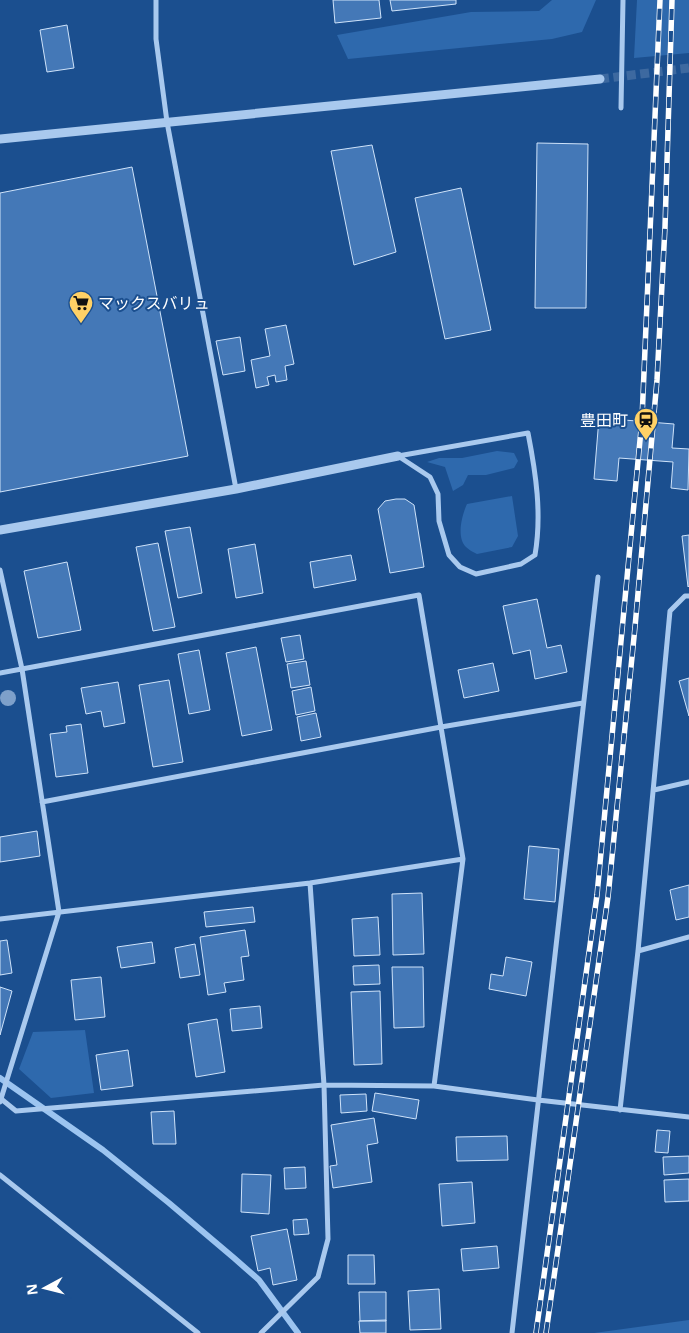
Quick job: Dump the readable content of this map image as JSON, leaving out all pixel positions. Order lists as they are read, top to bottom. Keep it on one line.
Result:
{"places":{"supermarket":["マックスバリュ"],"station":["豊田町"]},"north":"left"}
